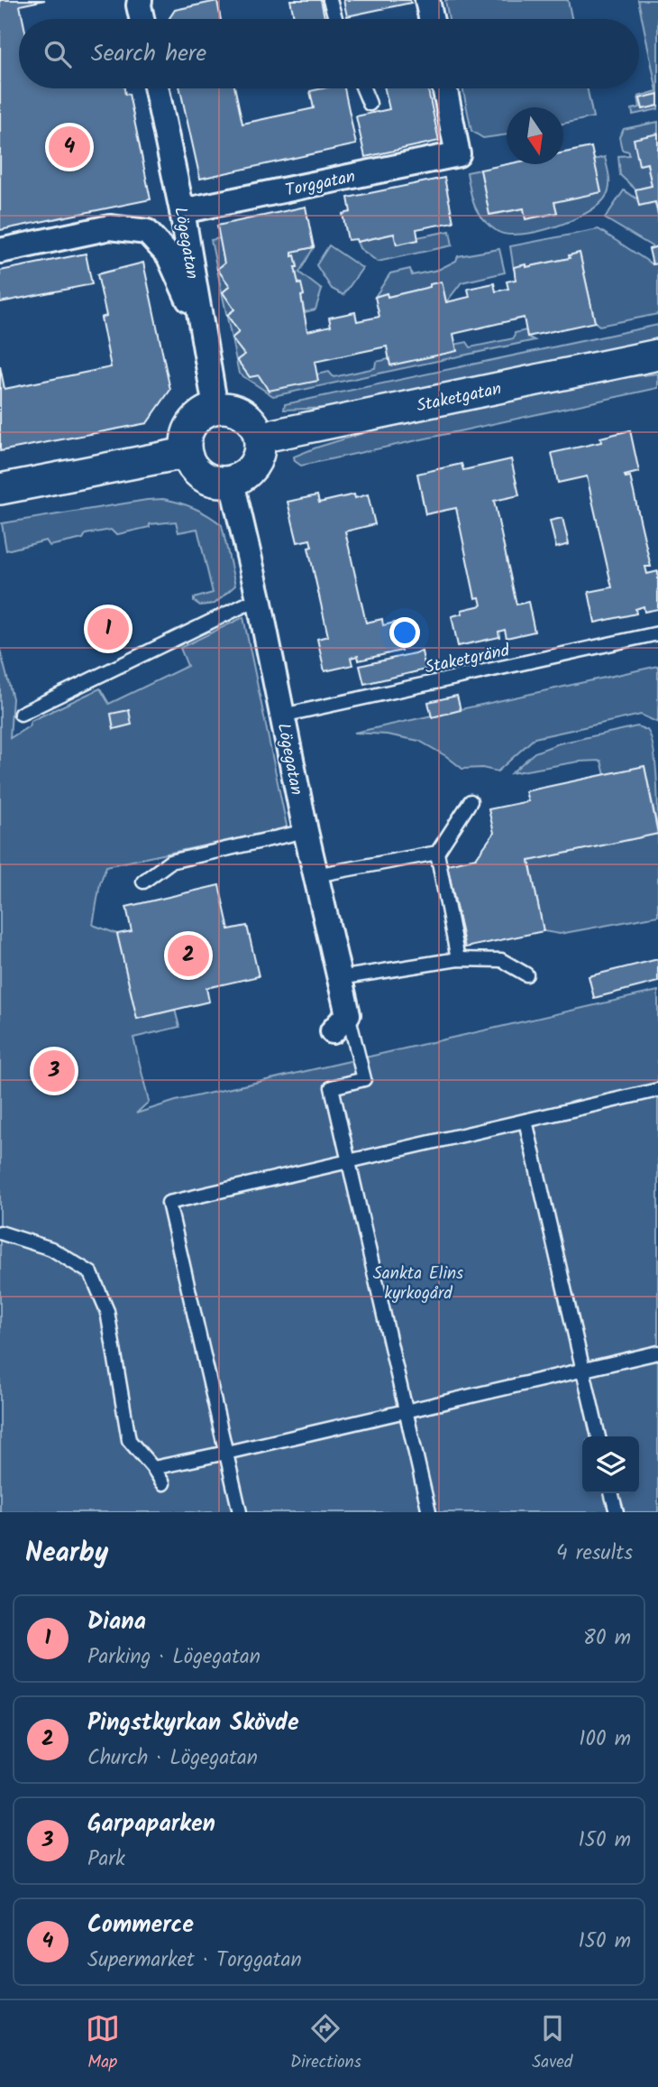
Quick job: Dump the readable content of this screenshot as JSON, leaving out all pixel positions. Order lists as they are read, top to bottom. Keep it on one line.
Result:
{"streets":{"street":["Torggatan","Lögegatan","Staketgatan"],"lane":["Staketgränd"]},"crossings":[["Torggatan","Lögegatan"],["Lögegatan","Staketgatan"],["Lögegatan","Staketgränd"]],"parks":["Sankta Elins kyrkogård"],"north":"bottom","page":{"search":"Search here","pins":["4","1","2","3"],"heading":["Nearby","4 results"],"list":[{"mark":"1","name":"Diana","note":"Parking · Lögegatan","value":"80 m"},{"mark":"2","name":"Pingstkyrkan Skövde","note":"Church · Lögegatan","value":"100 m"},{"mark":"3","name":"Garpaparken","note":"Park","value":"150 m"},{"mark":"4","name":"Commerce","note":"Supermarket · Torggatan","value":"150 m"}],"nav":["Map","Directions","Saved"]}}
